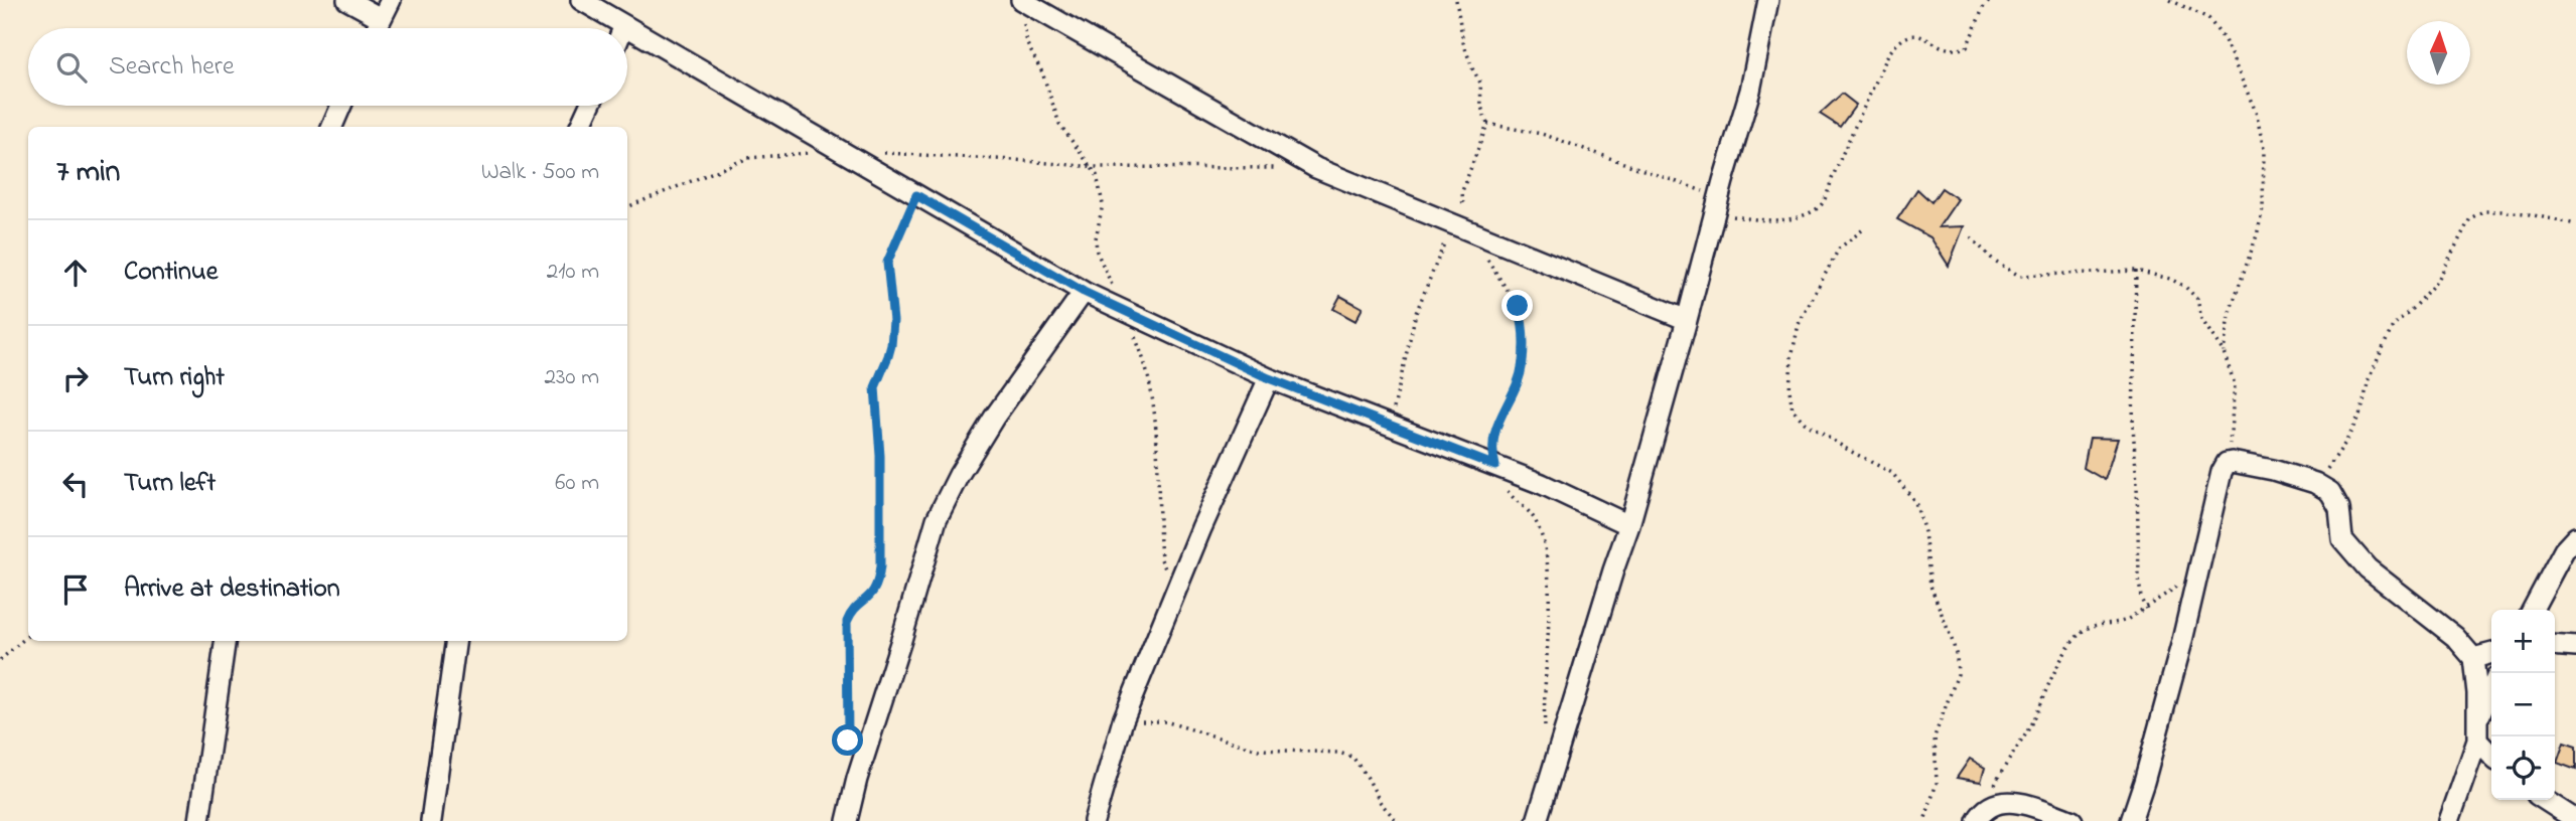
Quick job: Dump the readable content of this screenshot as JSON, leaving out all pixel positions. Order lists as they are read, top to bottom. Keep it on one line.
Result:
{"north":"top","page":{"search":"Search here","heading":["7 min","Walk · 500 m"],"list":[["Continue","210 m"],["Turn right","230 m"],["Turn left","60 m"],"Arrive at destination"],"map_buttons":["+","−"]}}
